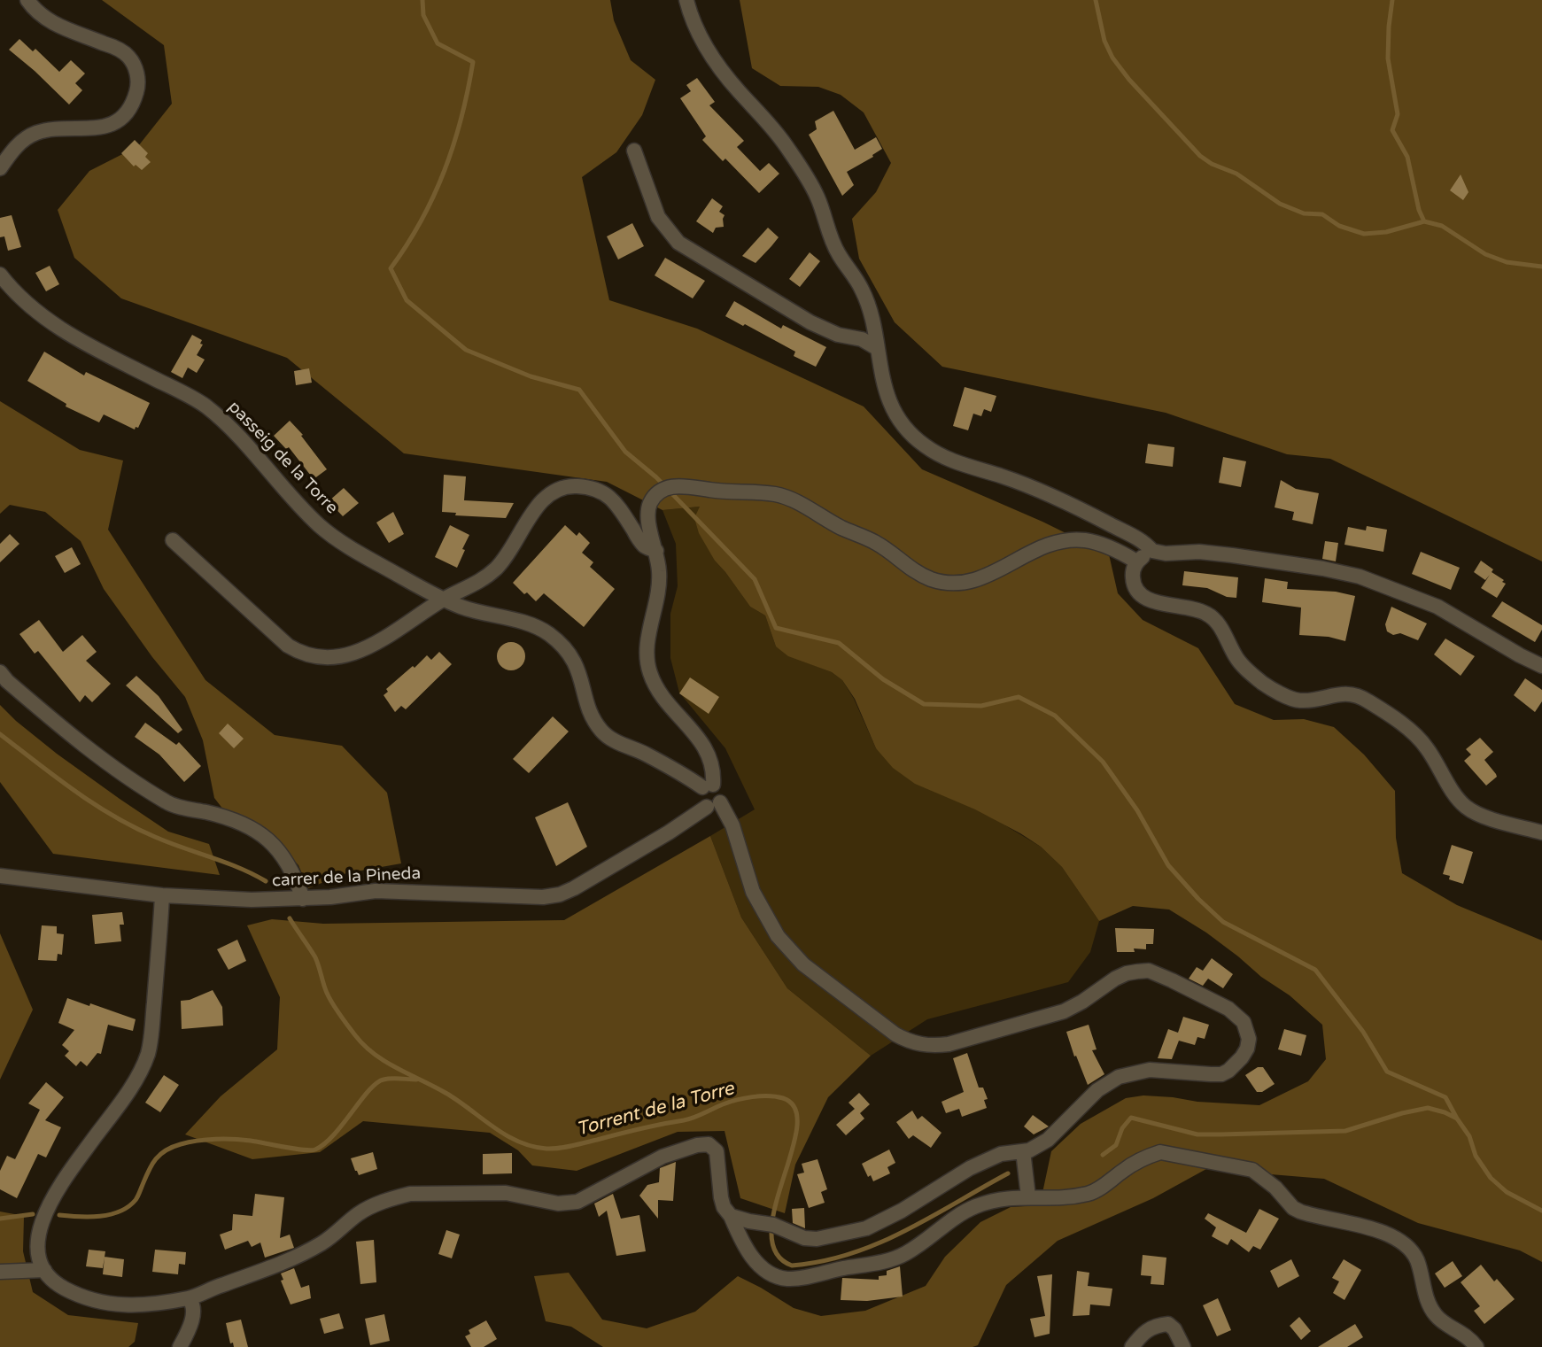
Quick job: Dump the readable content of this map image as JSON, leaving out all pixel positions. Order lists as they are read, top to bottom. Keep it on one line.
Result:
{"streets":{"street":["passeig de la Torre","carrer de la Pineda"]},"water":["Torrent de la Torre"]}
